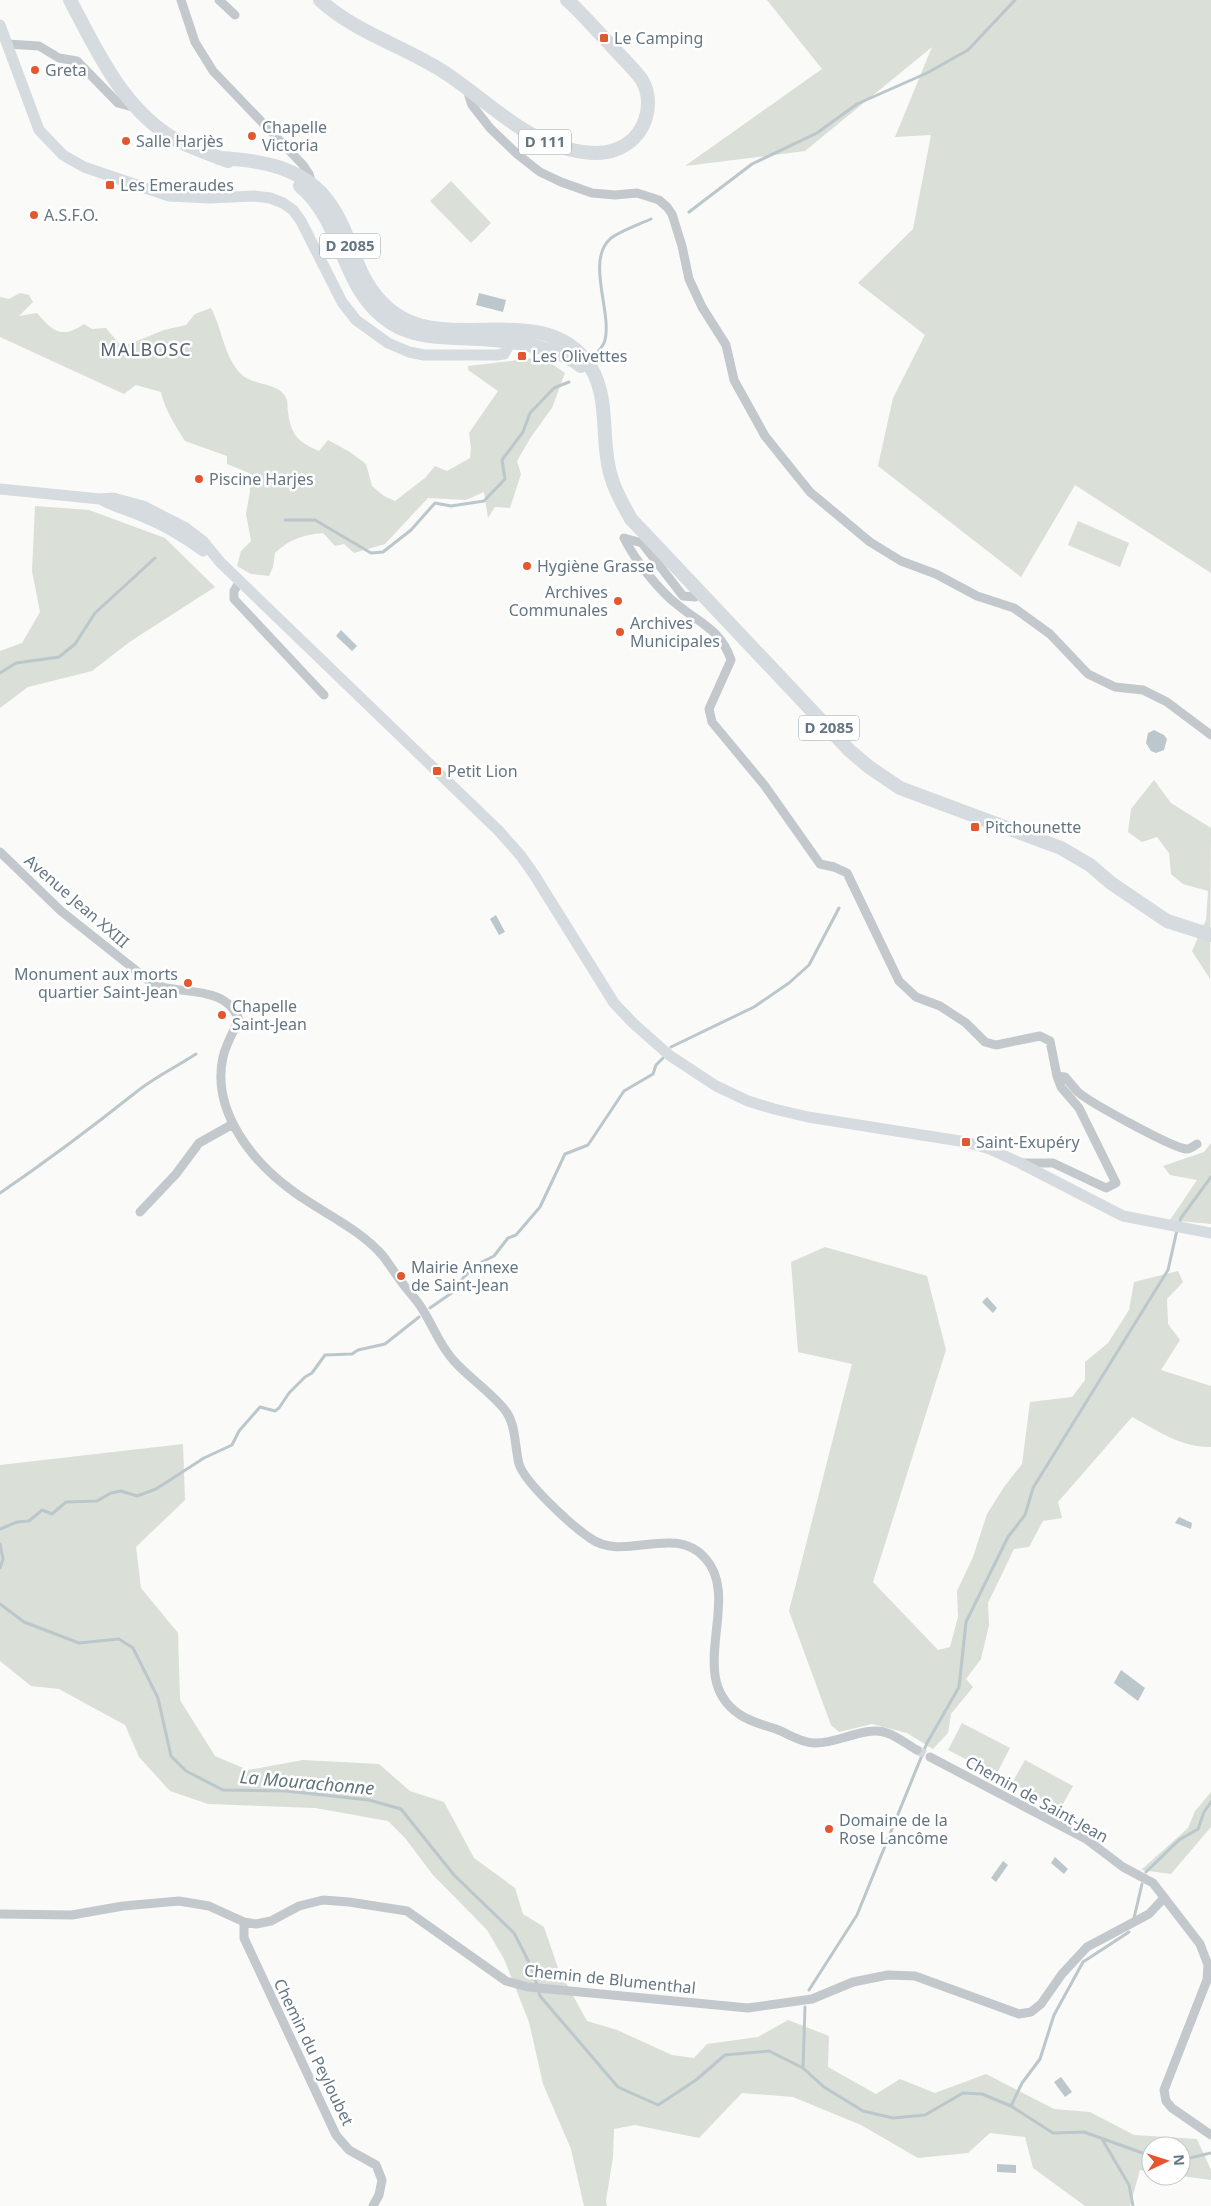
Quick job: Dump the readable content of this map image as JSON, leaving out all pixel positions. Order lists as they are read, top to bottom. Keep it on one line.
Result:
{"streets":{"main road":["D 111","D 2085"],"street":["Avenue Jean XXIII","Chemin de Saint-Jean","Chemin de Blumenthal","Chemin du Peyloubet"]},"crossings":[["Chemin de Saint-Jean","Chemin de Blumenthal"],["Chemin de Blumenthal","Chemin du Peyloubet"]],"districts":["MALBOSC"],"water":["La Mourachonne"],"places":{"transit":["Le Camping","Les Emeraudes","Les Olivettes","Petit Lion","Pitchounette","Saint-Exupéry"],"other":["Greta","Chapelle Victoria","Salle Harjès","A.S.F.O.","Piscine Harjes","Hygiène Grasse","Archives Communales","Archives Municipales","Monument aux morts quartier Saint-Jean","Chapelle Saint-Jean","Mairie Annexe de Saint-Jean","Domaine de la Rose Lancôme"]},"north":"right"}
